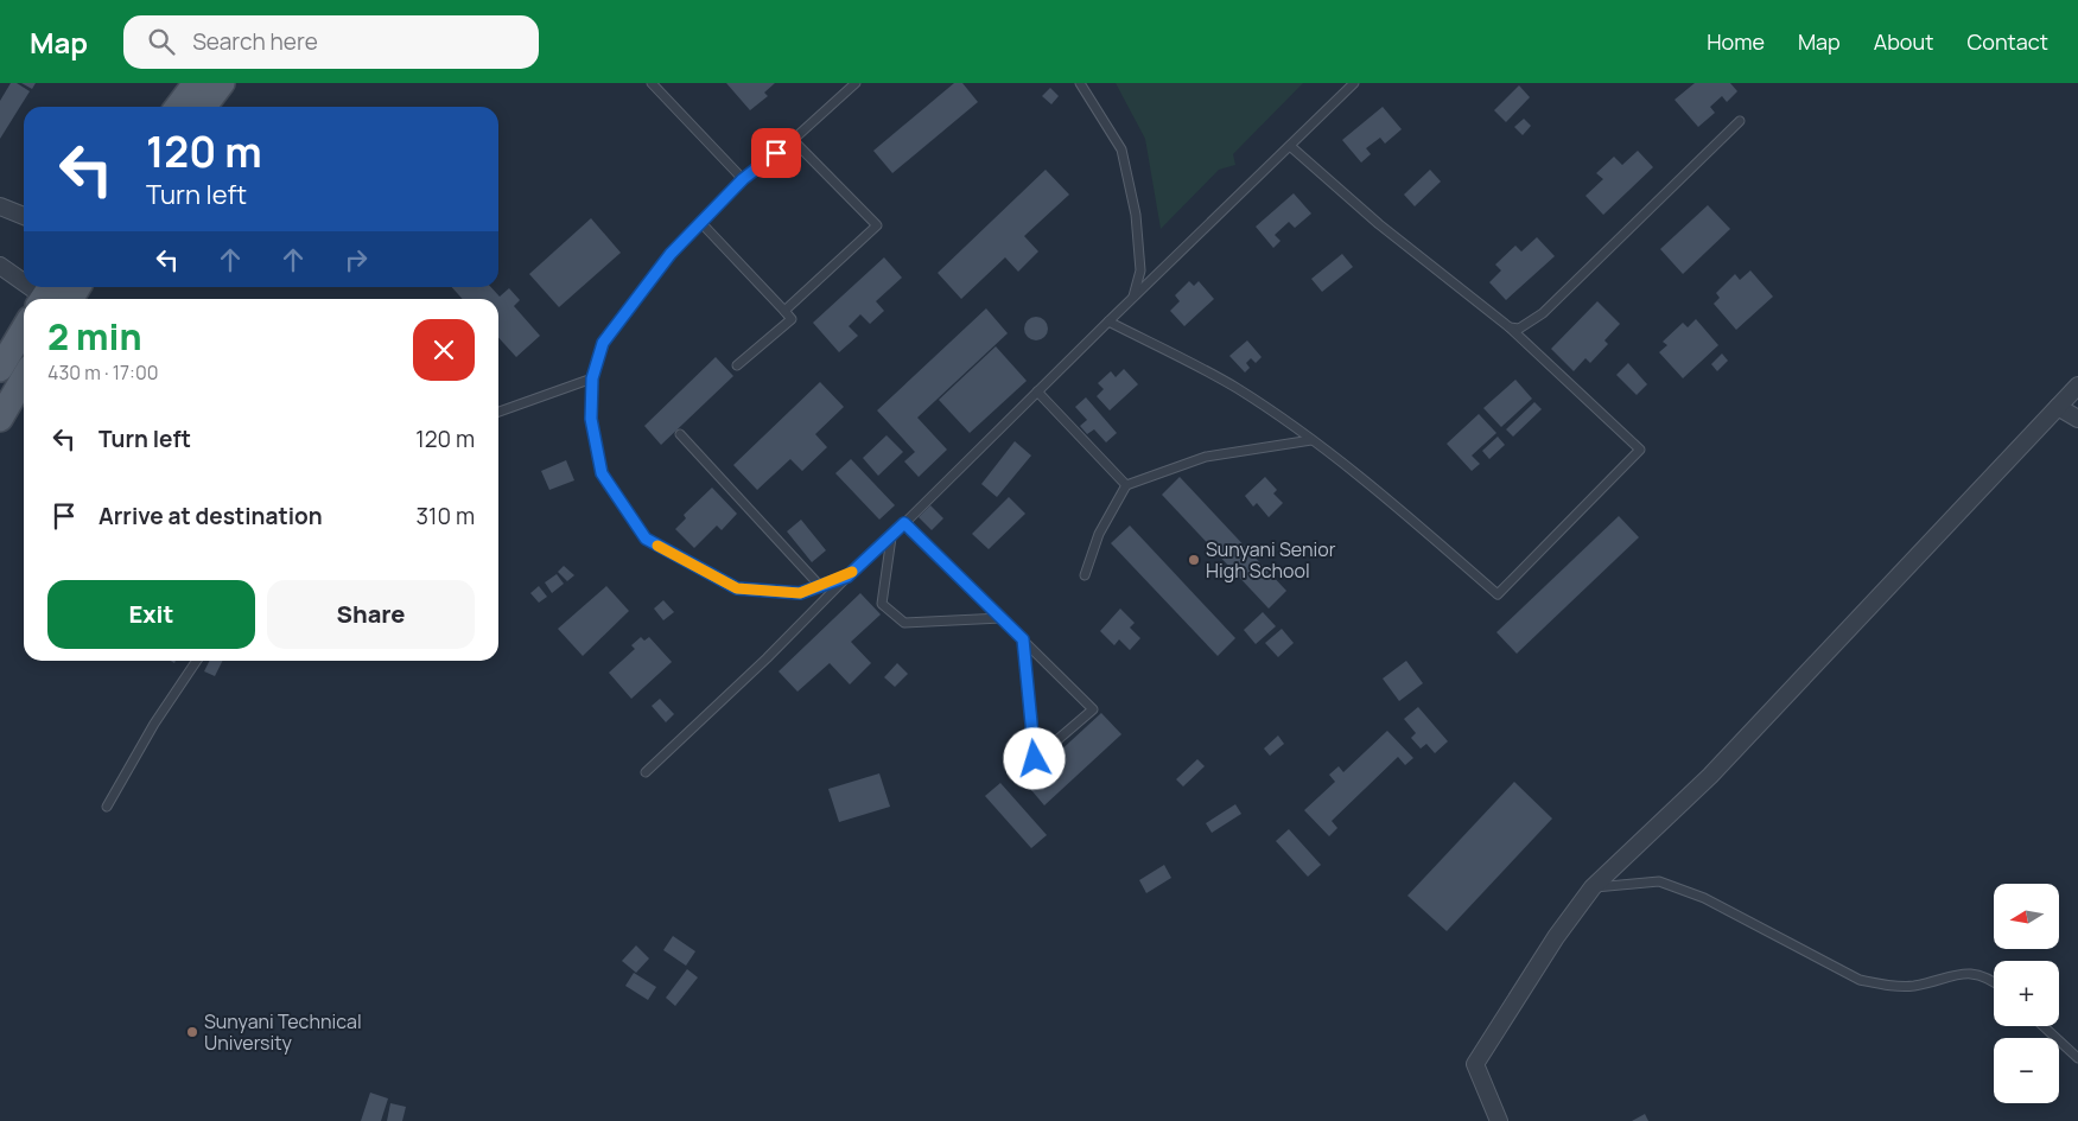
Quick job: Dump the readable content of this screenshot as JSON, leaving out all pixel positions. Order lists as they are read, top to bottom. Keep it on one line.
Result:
{"places":["Sunyani Senior High School","Sunyani Technical University"],"north":"left","page":{"header":"Map","search":"Search here","nav":["Home","Map","About","Contact"],"turn":["120 m","Turn left"],"heading":["2 min","430 m · 17:00"],"list":[{"name":"Turn left","value":"120 m"},{"name":"Arrive at destination","value":"310 m"}],"buttons":["Exit","Share"],"map_buttons":["+","−"]}}
